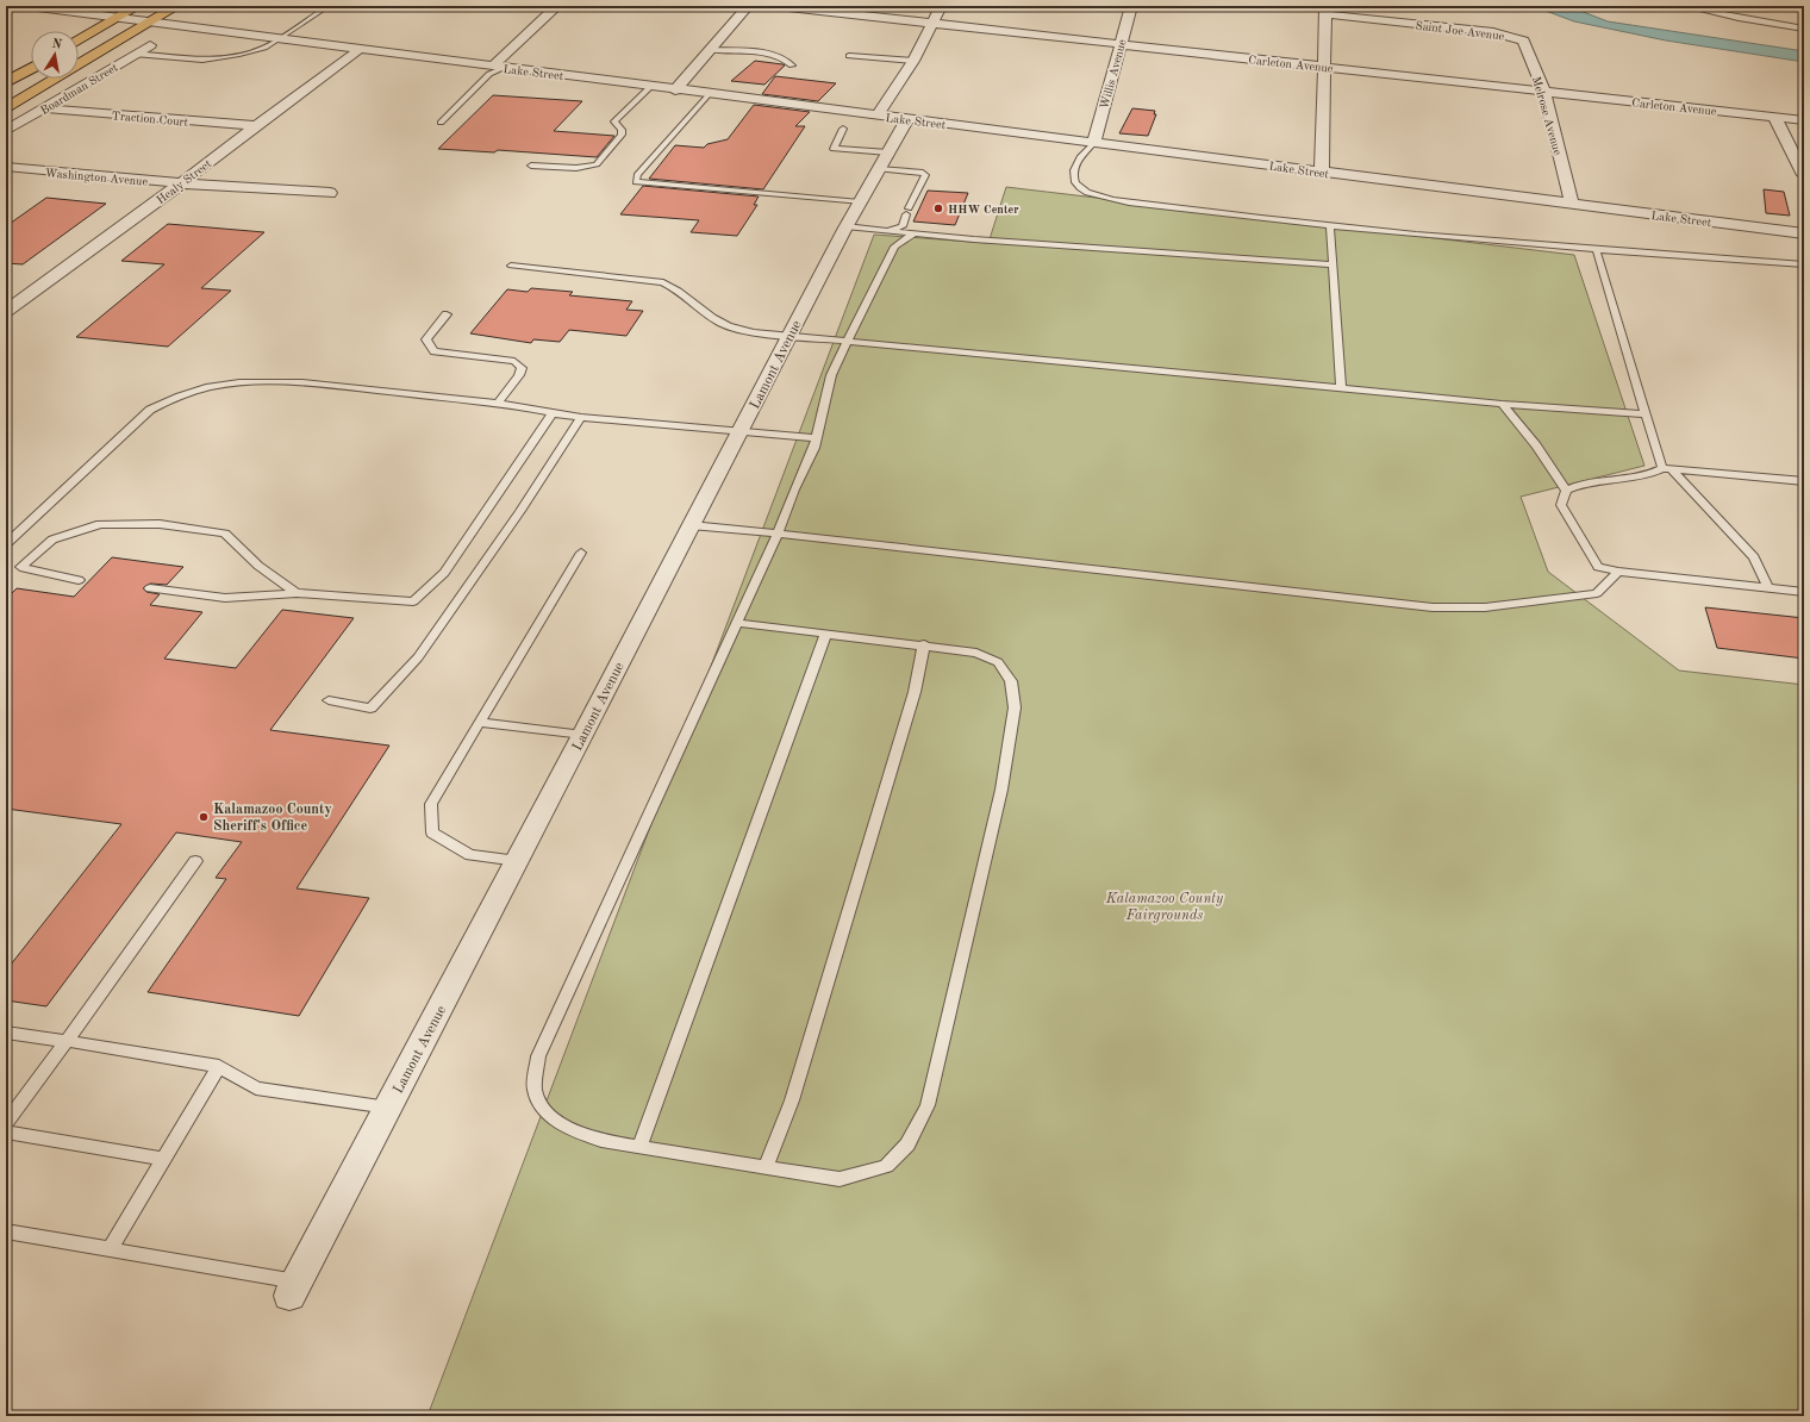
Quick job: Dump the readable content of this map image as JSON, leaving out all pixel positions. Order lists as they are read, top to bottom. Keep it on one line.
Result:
{"streets":{"street":["Saint Joe Avenue","Carleton Avenue","Lake Street","Willis Avenue","Boardman Street","Melrose Avenue","Traction Court","Washington Avenue","Healy Street","Lamont Avenue"]},"crossings":[["Saint Joe Avenue","Melrose Avenue"],["Carleton Avenue","Willis Avenue"],["Carleton Avenue","Melrose Avenue"],["Lake Street","Willis Avenue"],["Lake Street","Melrose Avenue"],["Lake Street","Healy Street"],["Lake Street","Lamont Avenue"],["Boardman Street","Traction Court"],["Traction Court","Healy Street"],["Washington Avenue","Healy Street"]],"parks":["Kalamazoo County Fairgrounds"],"places":["HHW Center","Kalamazoo County Sheriff's Office"],"north":"top"}
